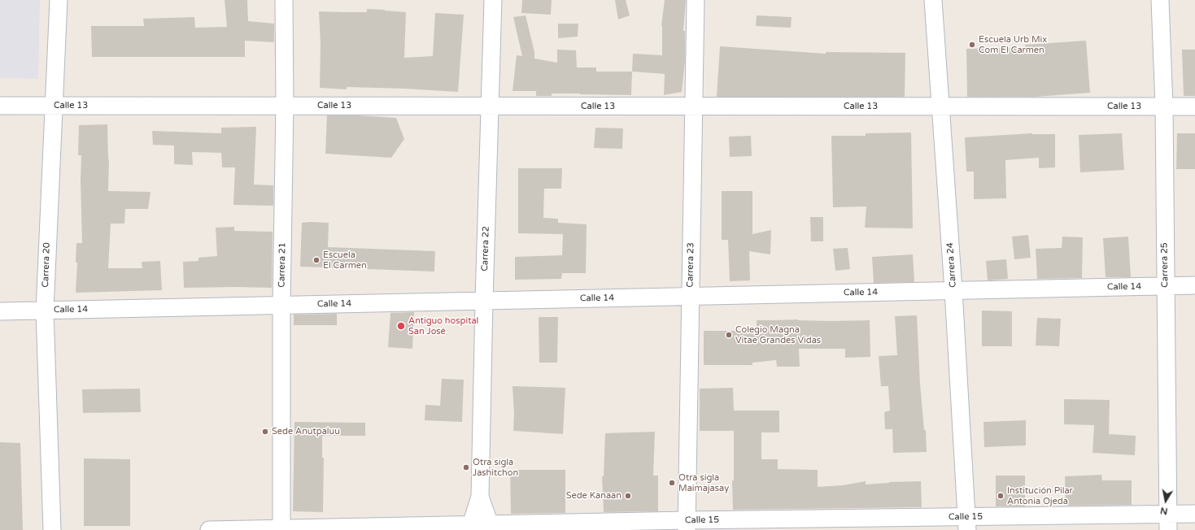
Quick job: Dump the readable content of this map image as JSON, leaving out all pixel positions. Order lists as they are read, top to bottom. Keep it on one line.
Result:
{"streets":{"street":["Calle 13","Carrera 22","Carrera 20","Carrera 21","Carrera 23","Carrera 24","Carrera 25","Calle 14","Calle 15"]},"crossings":[["Calle 13","Carrera 22"],["Calle 13","Carrera 20"],["Calle 13","Carrera 21"],["Calle 13","Carrera 23"],["Calle 13","Carrera 24"],["Calle 13","Carrera 25"],["Carrera 22","Calle 14"],["Carrera 22","Calle 15"],["Carrera 20","Calle 14"],["Carrera 21","Calle 14"],["Carrera 21","Calle 15"],["Carrera 23","Calle 14"],["Carrera 23","Calle 15"],["Carrera 24","Calle 14"],["Carrera 24","Calle 15"],["Carrera 25","Calle 14"],["Carrera 25","Calle 15"]],"places":["Escuela Urb Mix Com El Carmen","Escuela El Carmen","Antiguo hospital San José","Colegio Magna Vitae Grandes Vidas","Sede Anutpaluu","Otra sigla Jashitchon","Otra sigla Maimajasay","Sede Kanaan","Institución Pilar Antonia Ojeda"],"north":"bottom"}
